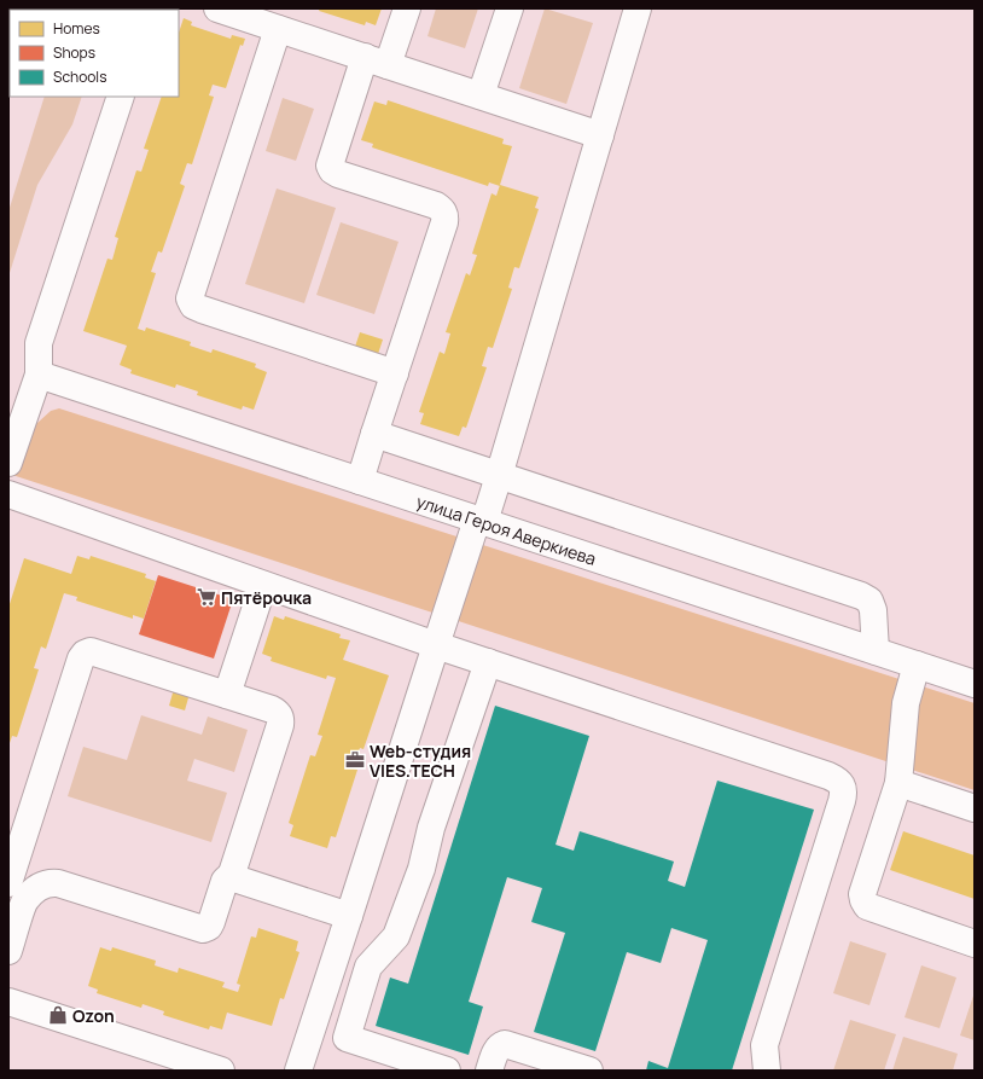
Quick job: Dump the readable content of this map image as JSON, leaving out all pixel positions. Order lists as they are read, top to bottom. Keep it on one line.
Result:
{"streets":{"street":["улица Героя Аверкиева"]},"places":{"supermarket":["Пятёрочка"],"office":["Web-студия VIES.TECH"],"shop":["Ozon"]},"legend":["Homes","Shops","Schools"]}
